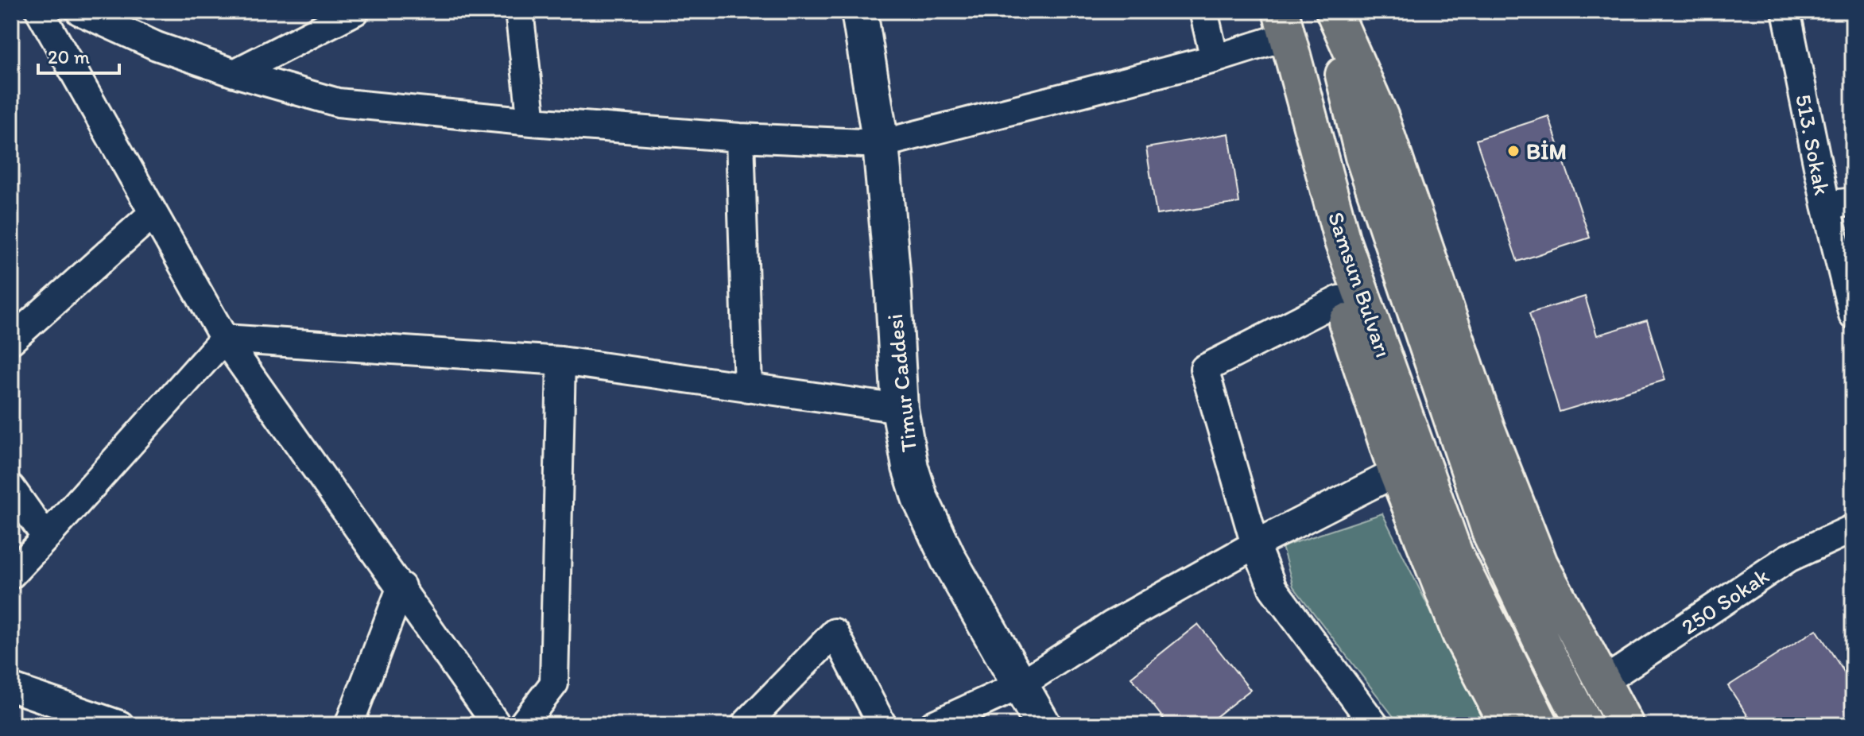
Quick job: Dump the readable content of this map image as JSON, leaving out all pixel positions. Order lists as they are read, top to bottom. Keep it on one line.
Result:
{"streets":{"main road":["Samsun Bulvarı"],"street":["513. Sokak","Timur Caddesi","250 Sokak"]},"places":["BİM"],"scale_bar":"20 m"}
